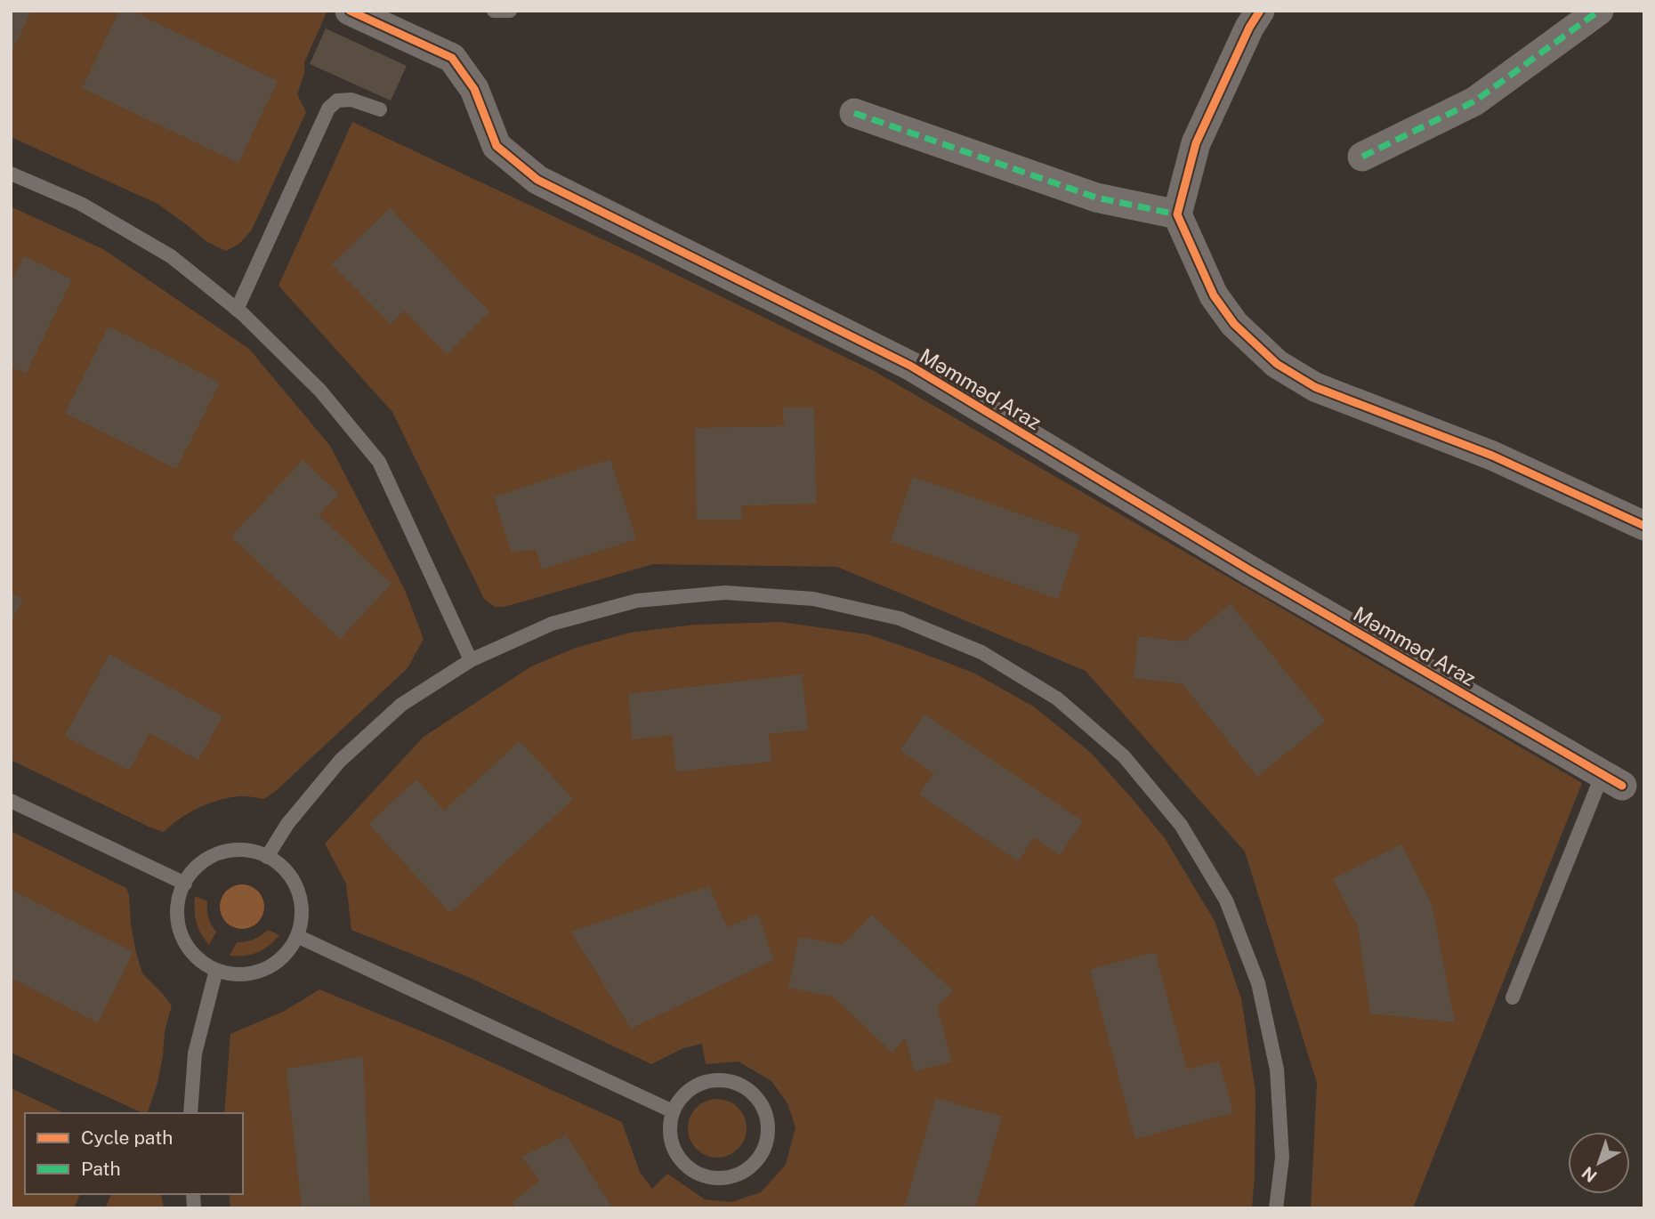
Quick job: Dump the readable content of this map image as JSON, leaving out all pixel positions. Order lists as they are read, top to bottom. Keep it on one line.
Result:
{"streets":{"street":["Məmməd Araz"]},"legend":["Cycle path","Path"],"north":"bottom left"}
